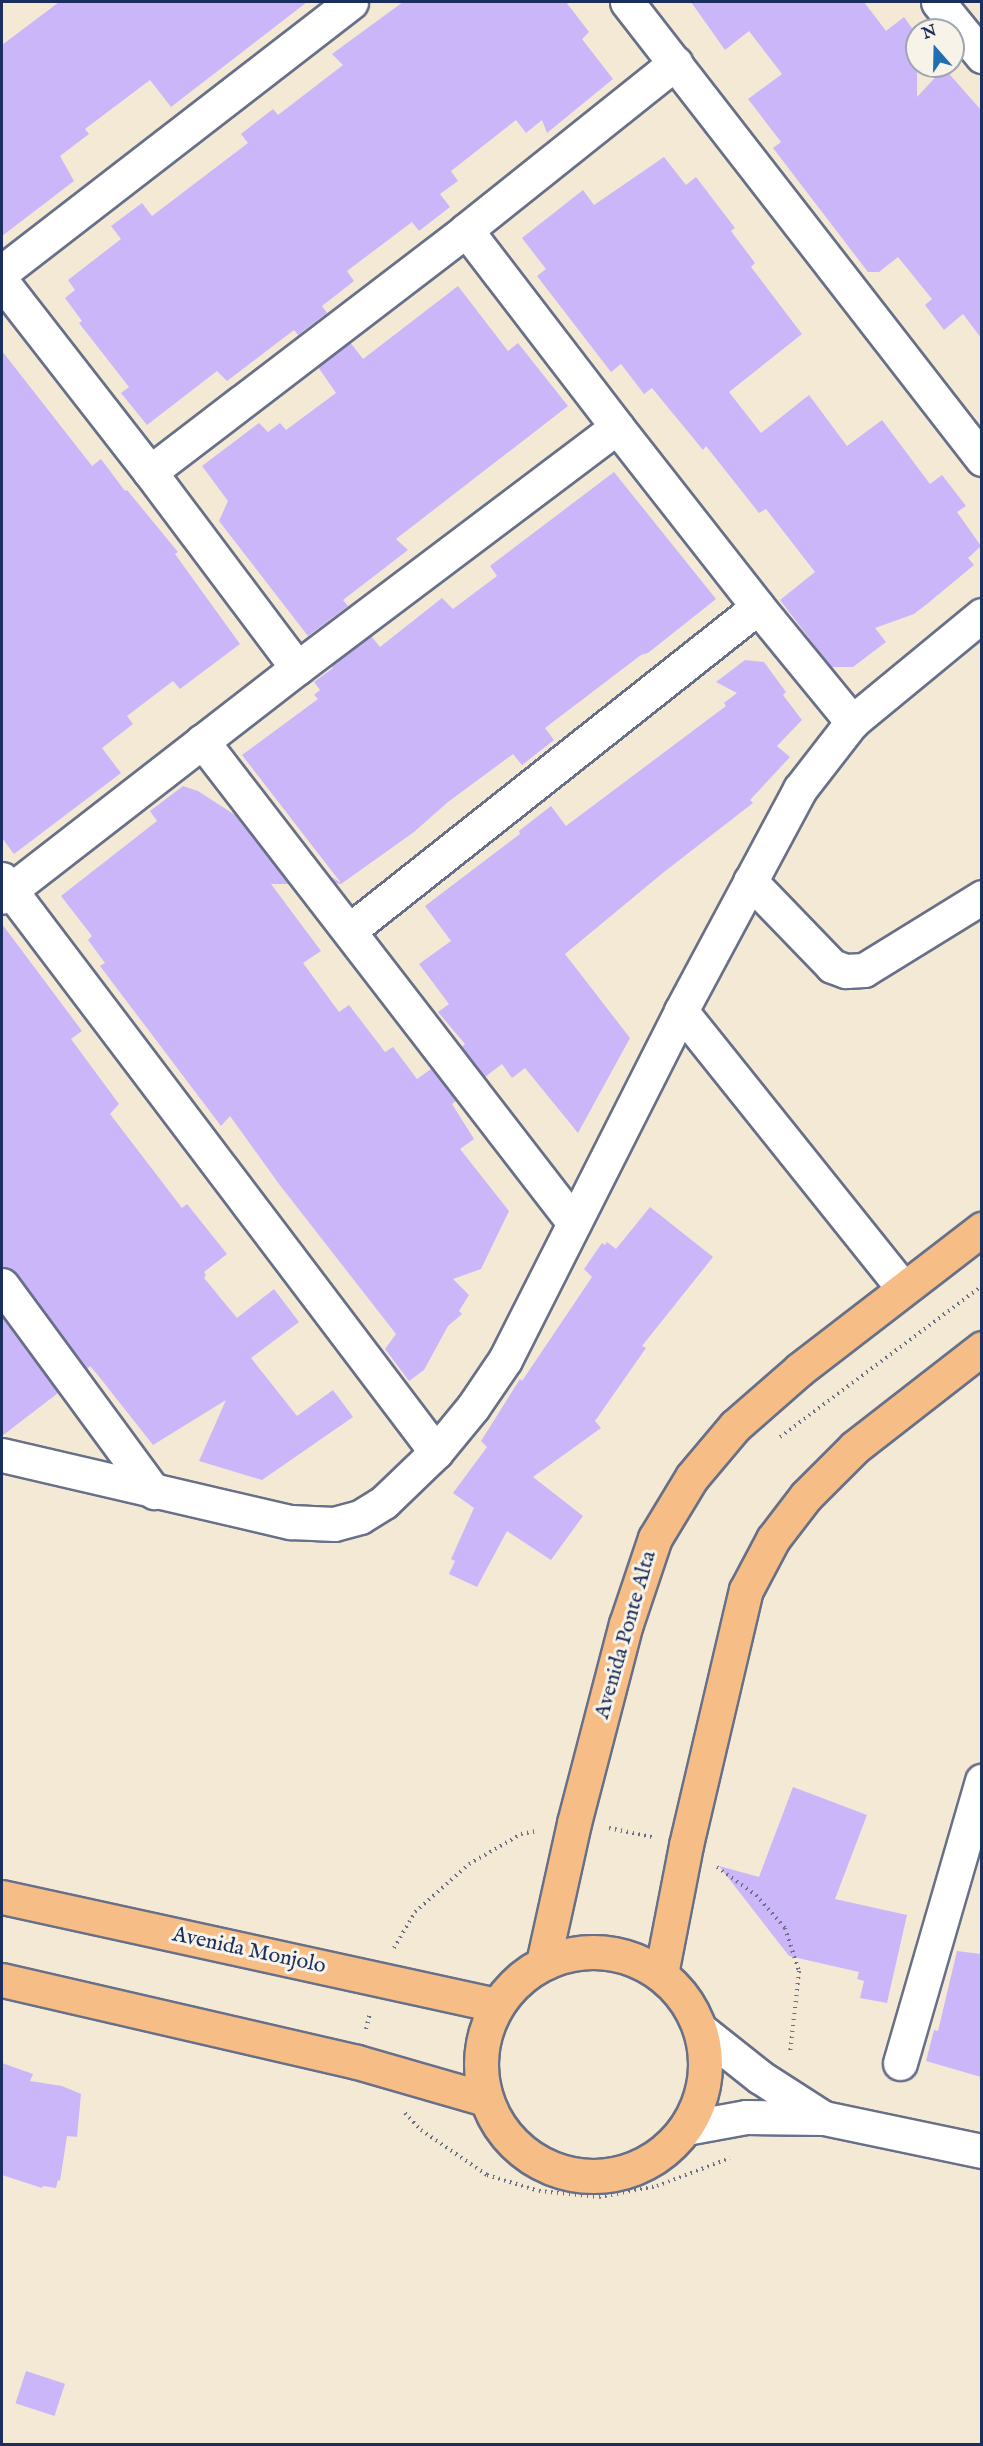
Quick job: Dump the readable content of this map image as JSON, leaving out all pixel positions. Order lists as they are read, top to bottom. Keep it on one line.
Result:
{"streets":{"main road":["Avenida Ponte Alta","Avenida Monjolo"]},"north":"top"}
